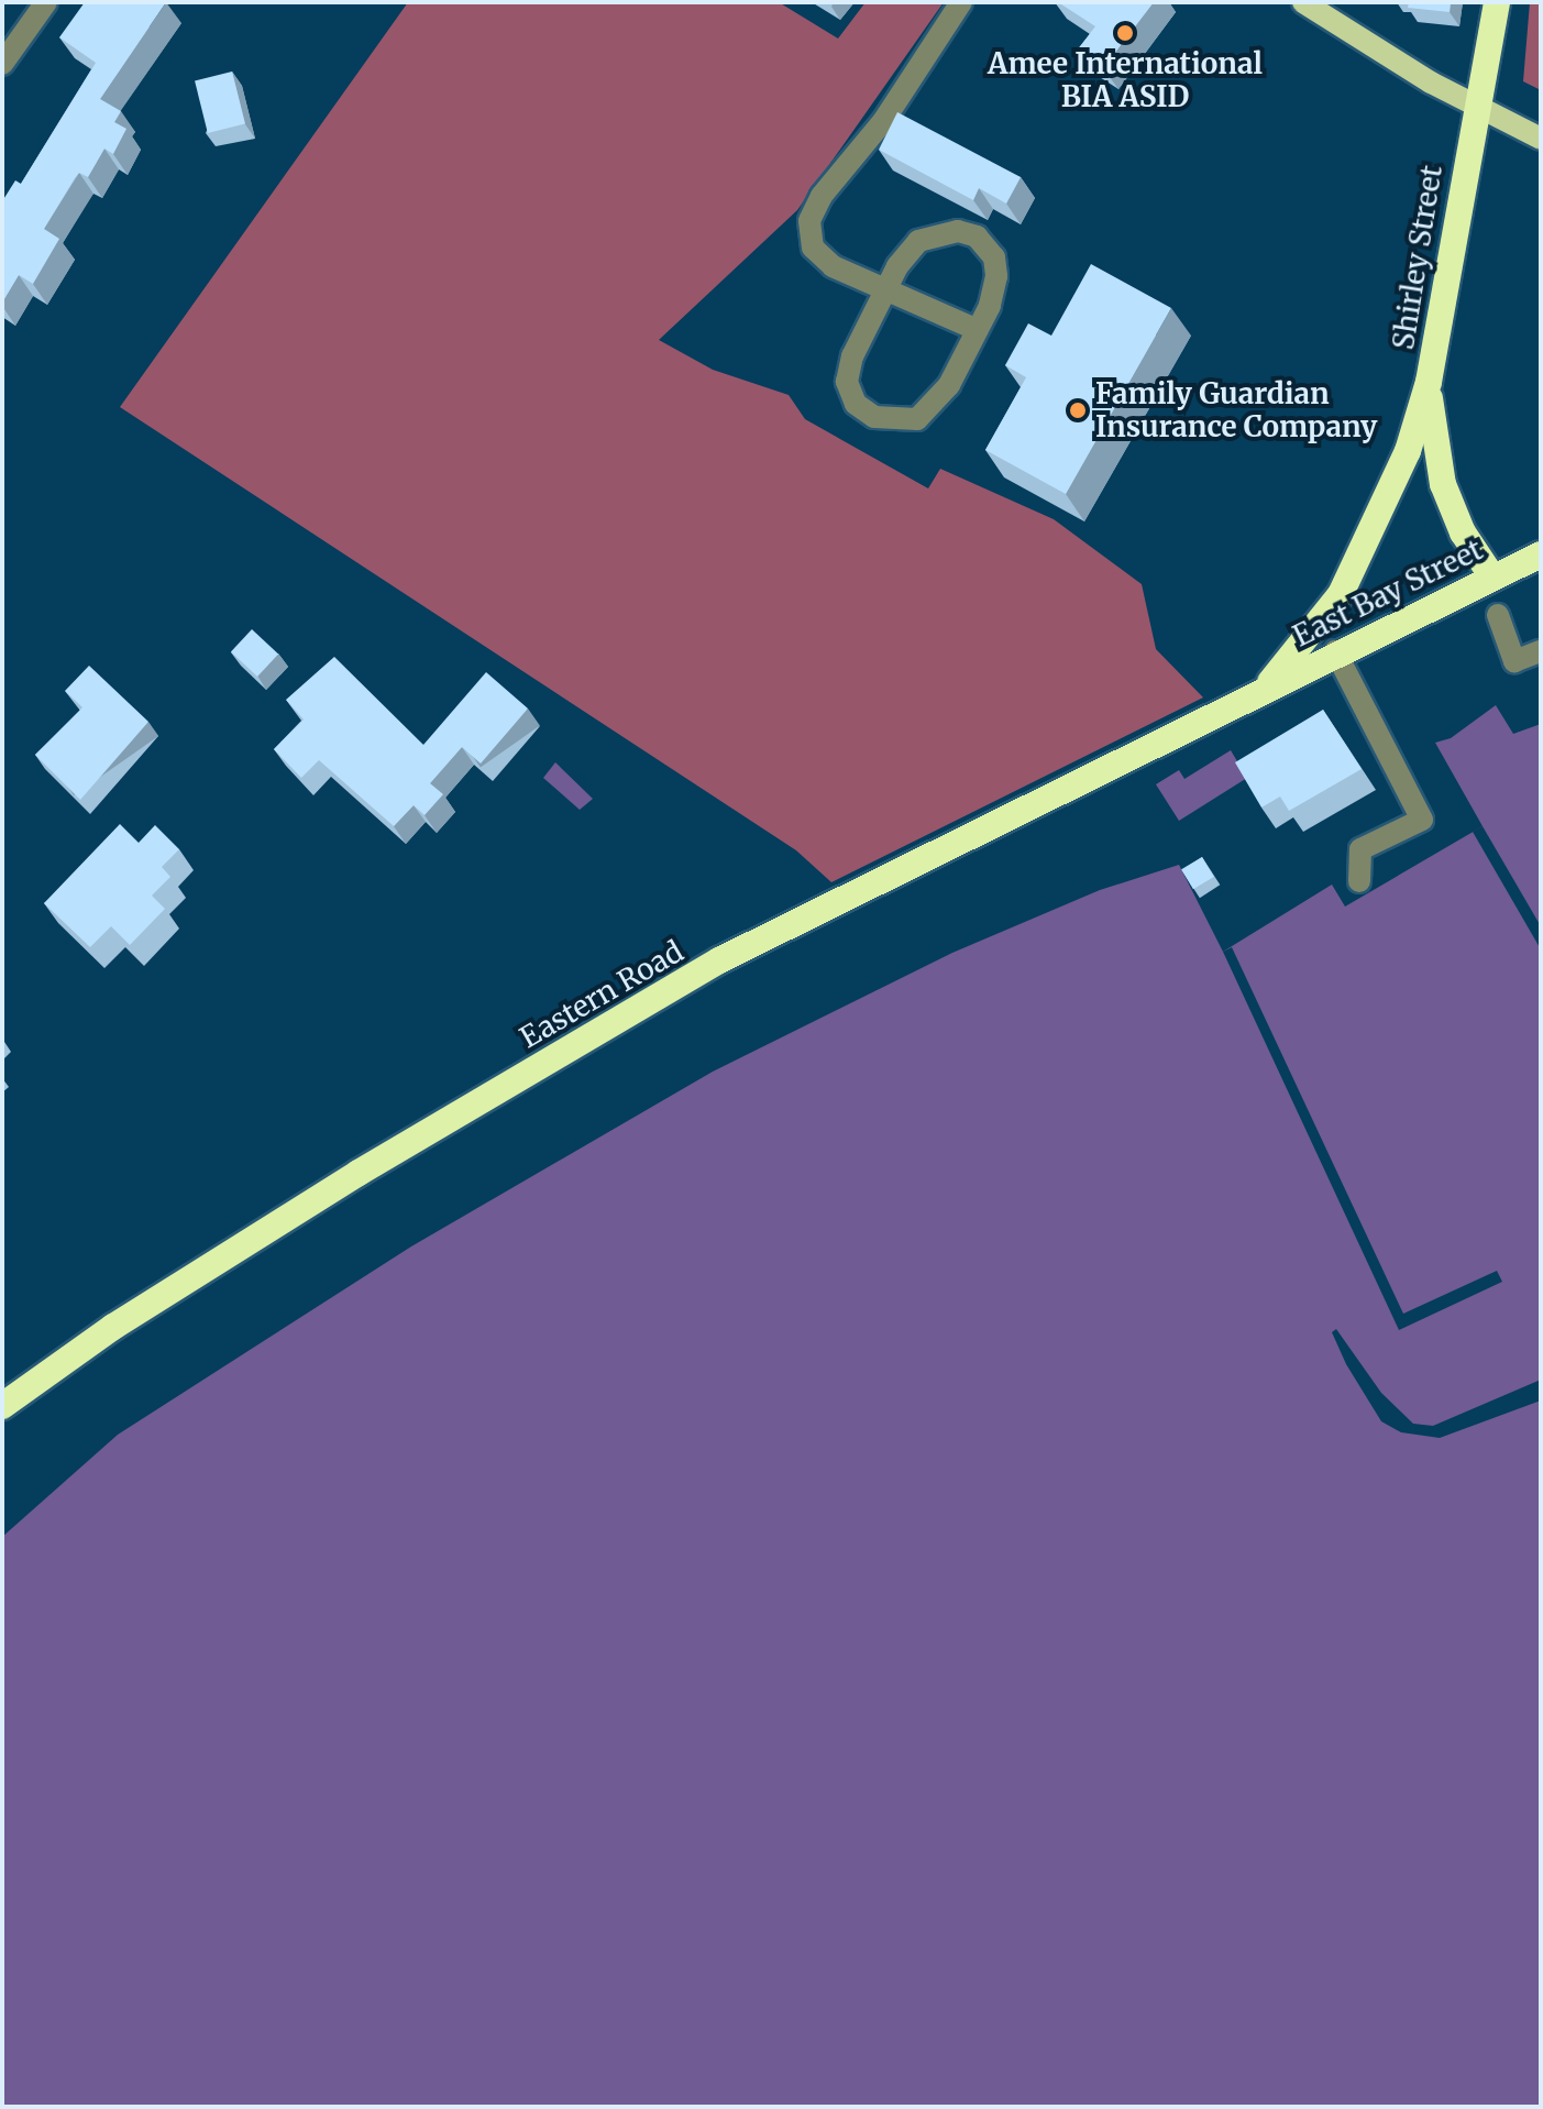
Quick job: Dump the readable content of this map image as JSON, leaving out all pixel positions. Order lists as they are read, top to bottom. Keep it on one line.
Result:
{"streets":{"highway":["Shirley Street","East Bay Street","Eastern Road"]},"crossings":[["Shirley Street","East Bay Street"],["Shirley Street","Eastern Road"],["East Bay Street","Eastern Road"]],"places":["Amee International BIA ASID","Family Guardian Insurance Company"]}
